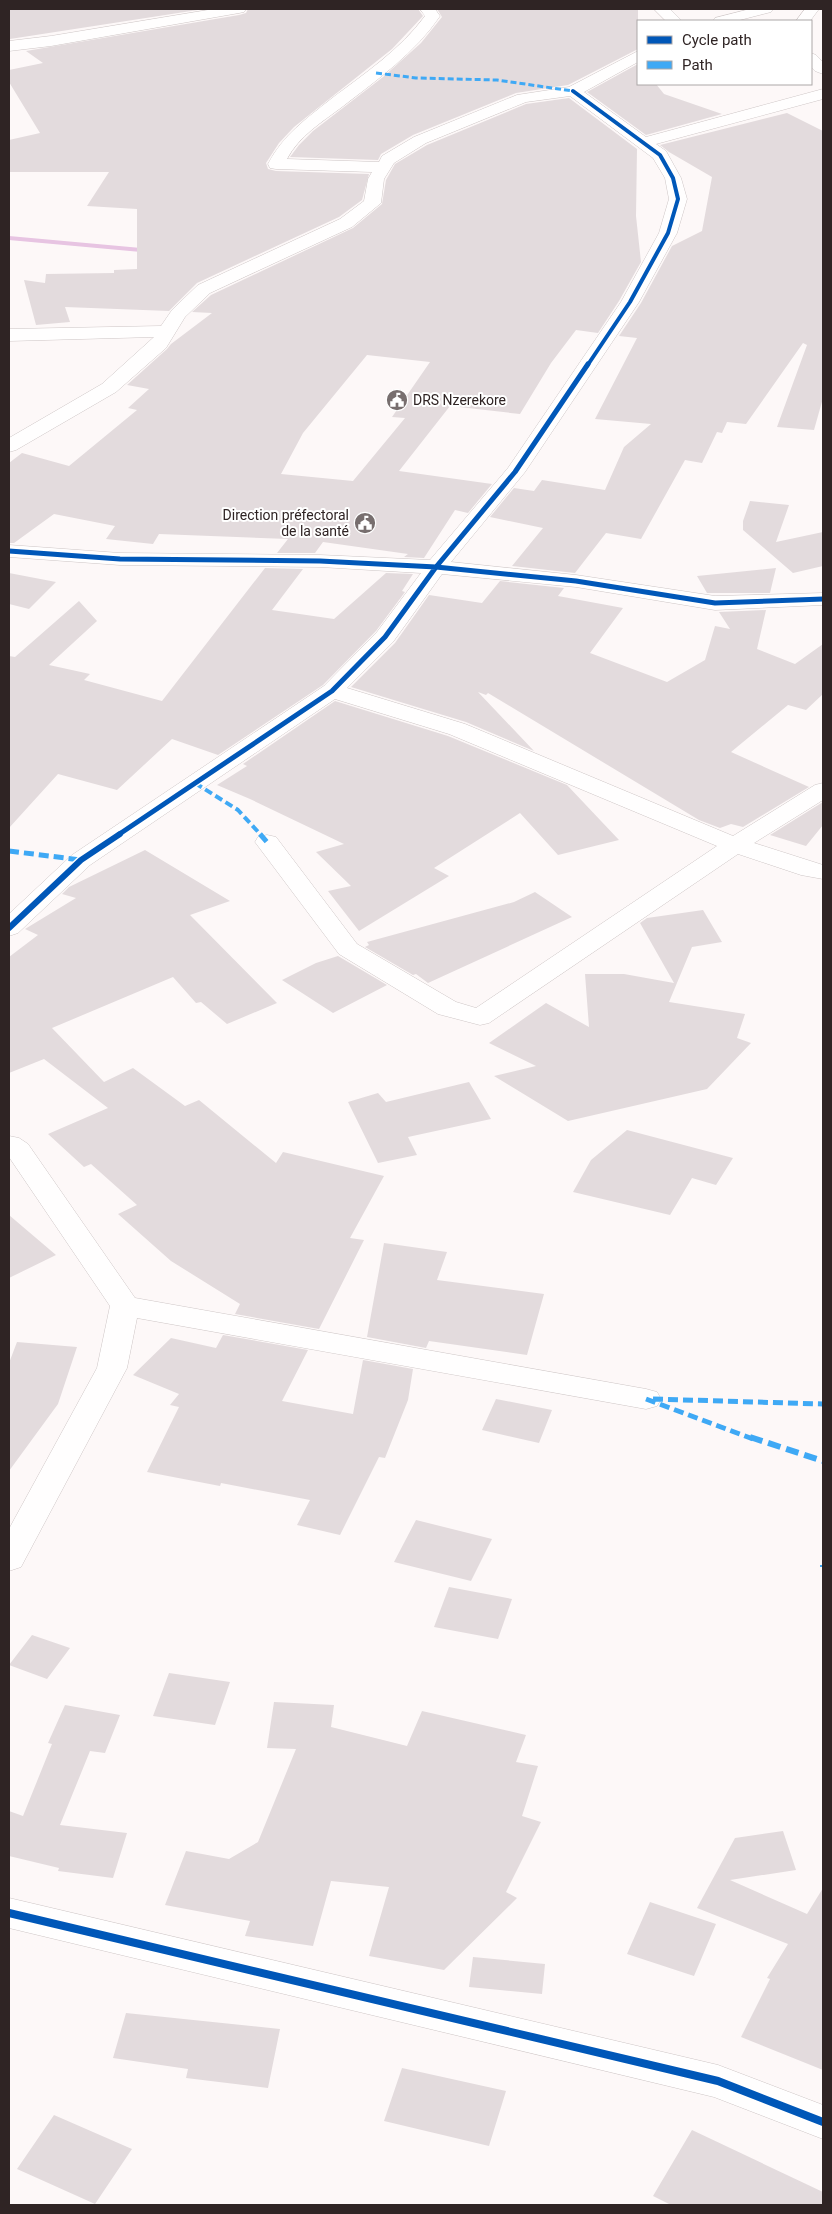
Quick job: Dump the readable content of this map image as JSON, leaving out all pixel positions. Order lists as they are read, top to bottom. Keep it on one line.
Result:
{"places":{"public building":["DRS Nzerekore","Direction préfectoral de la santé"]},"legend":["Cycle path","Path"]}
